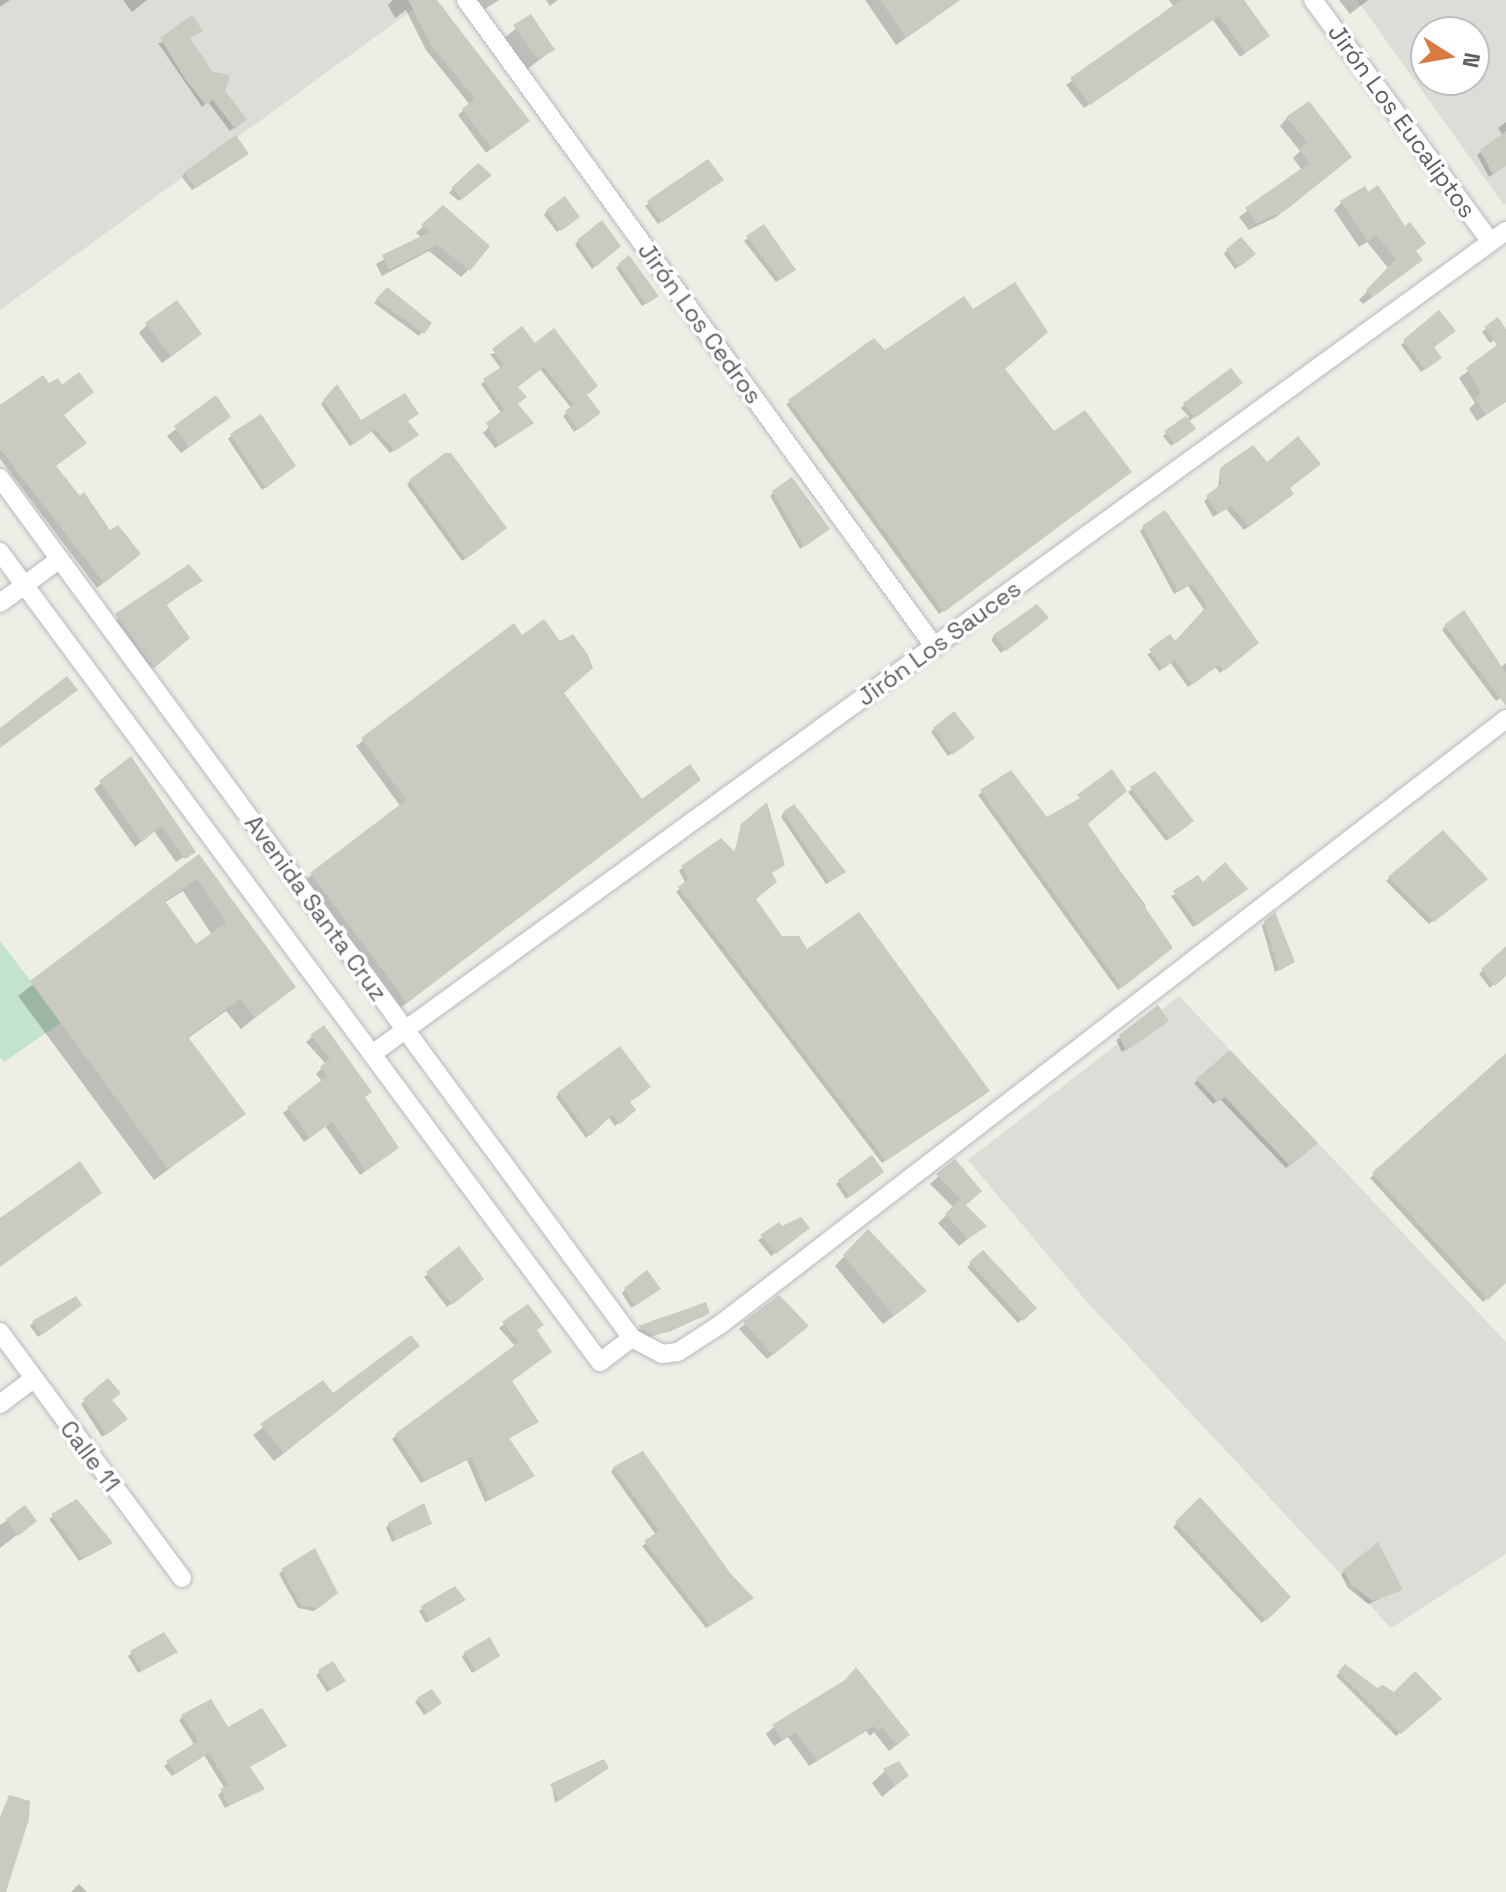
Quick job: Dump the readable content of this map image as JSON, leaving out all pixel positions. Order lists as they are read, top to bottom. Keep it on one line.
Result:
{"streets":{"street":["Jirón Los Eucaliptos","Jirón Los Cedros","Jirón Los Sauces","Avenida Santa Cruz","Calle 11"]},"crossings":[["Jirón Los Eucaliptos","Jirón Los Sauces"],["Jirón Los Cedros","Jirón Los Sauces"],["Jirón Los Sauces","Avenida Santa Cruz"]],"north":"right"}
